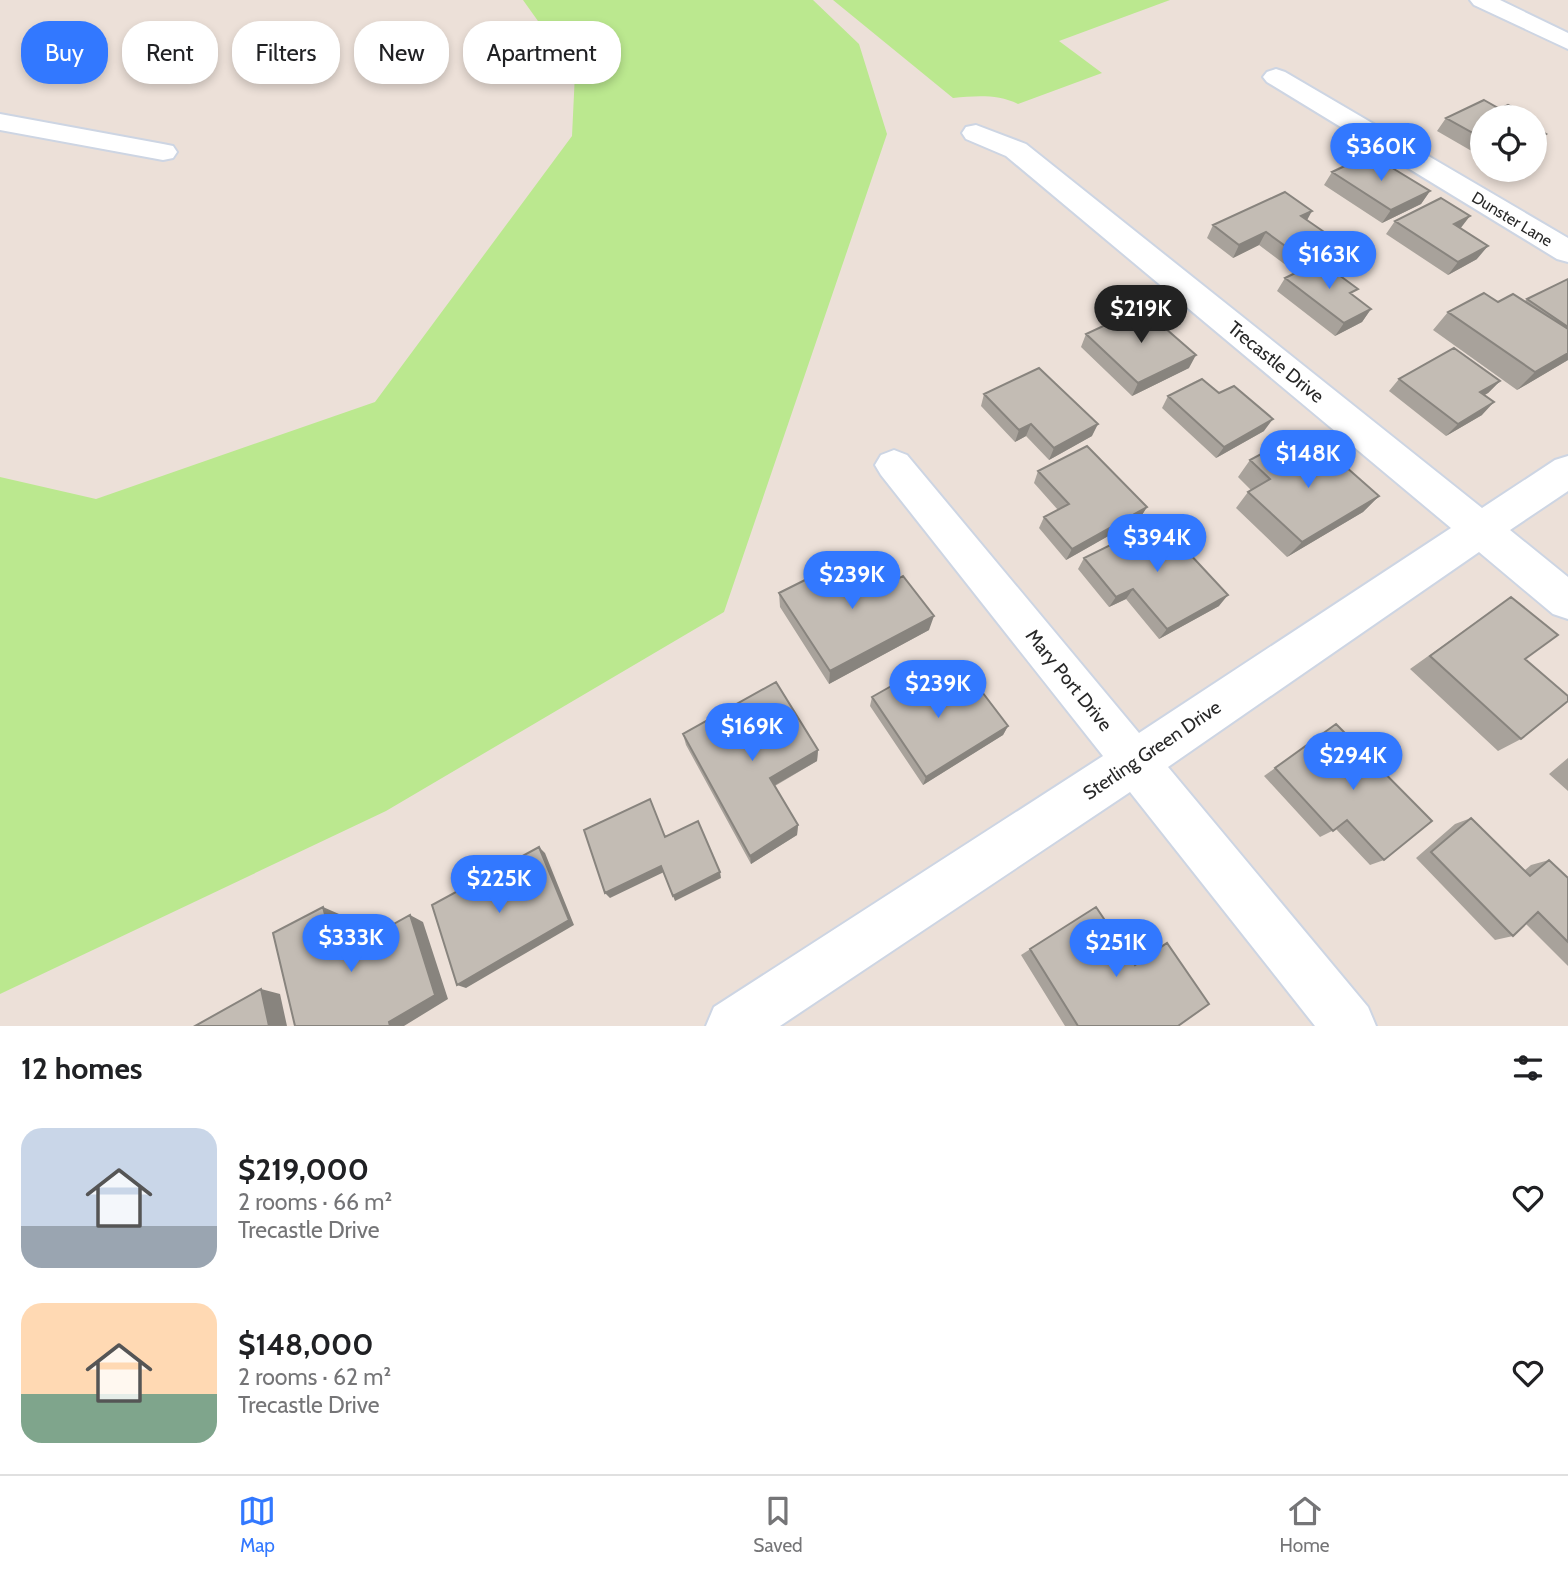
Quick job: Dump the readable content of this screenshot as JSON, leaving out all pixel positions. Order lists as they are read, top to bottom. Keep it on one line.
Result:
{"streets":{"street":["Dunster Lane","Trecastle Drive","Mary Port Drive","Sterling Green Drive"]},"crossings":[["Trecastle Drive","Sterling Green Drive"],["Mary Port Drive","Sterling Green Drive"]],"page":{"chip":["Buy","Rent","Filters","New","Apartment"],"price":["$360K","$163K","$219K","$148K","$394K","$239K","$239K","$169K","$294K","$225K","$333K","$251K"],"heading":"12 homes","list":[{"name":"$219,000","note":"2 rooms · 66 m² · Trecastle Drive"},{"name":"$148,000","note":"2 rooms · 62 m² · Trecastle Drive"}],"tabs":["Map","Saved","Home"]}}
